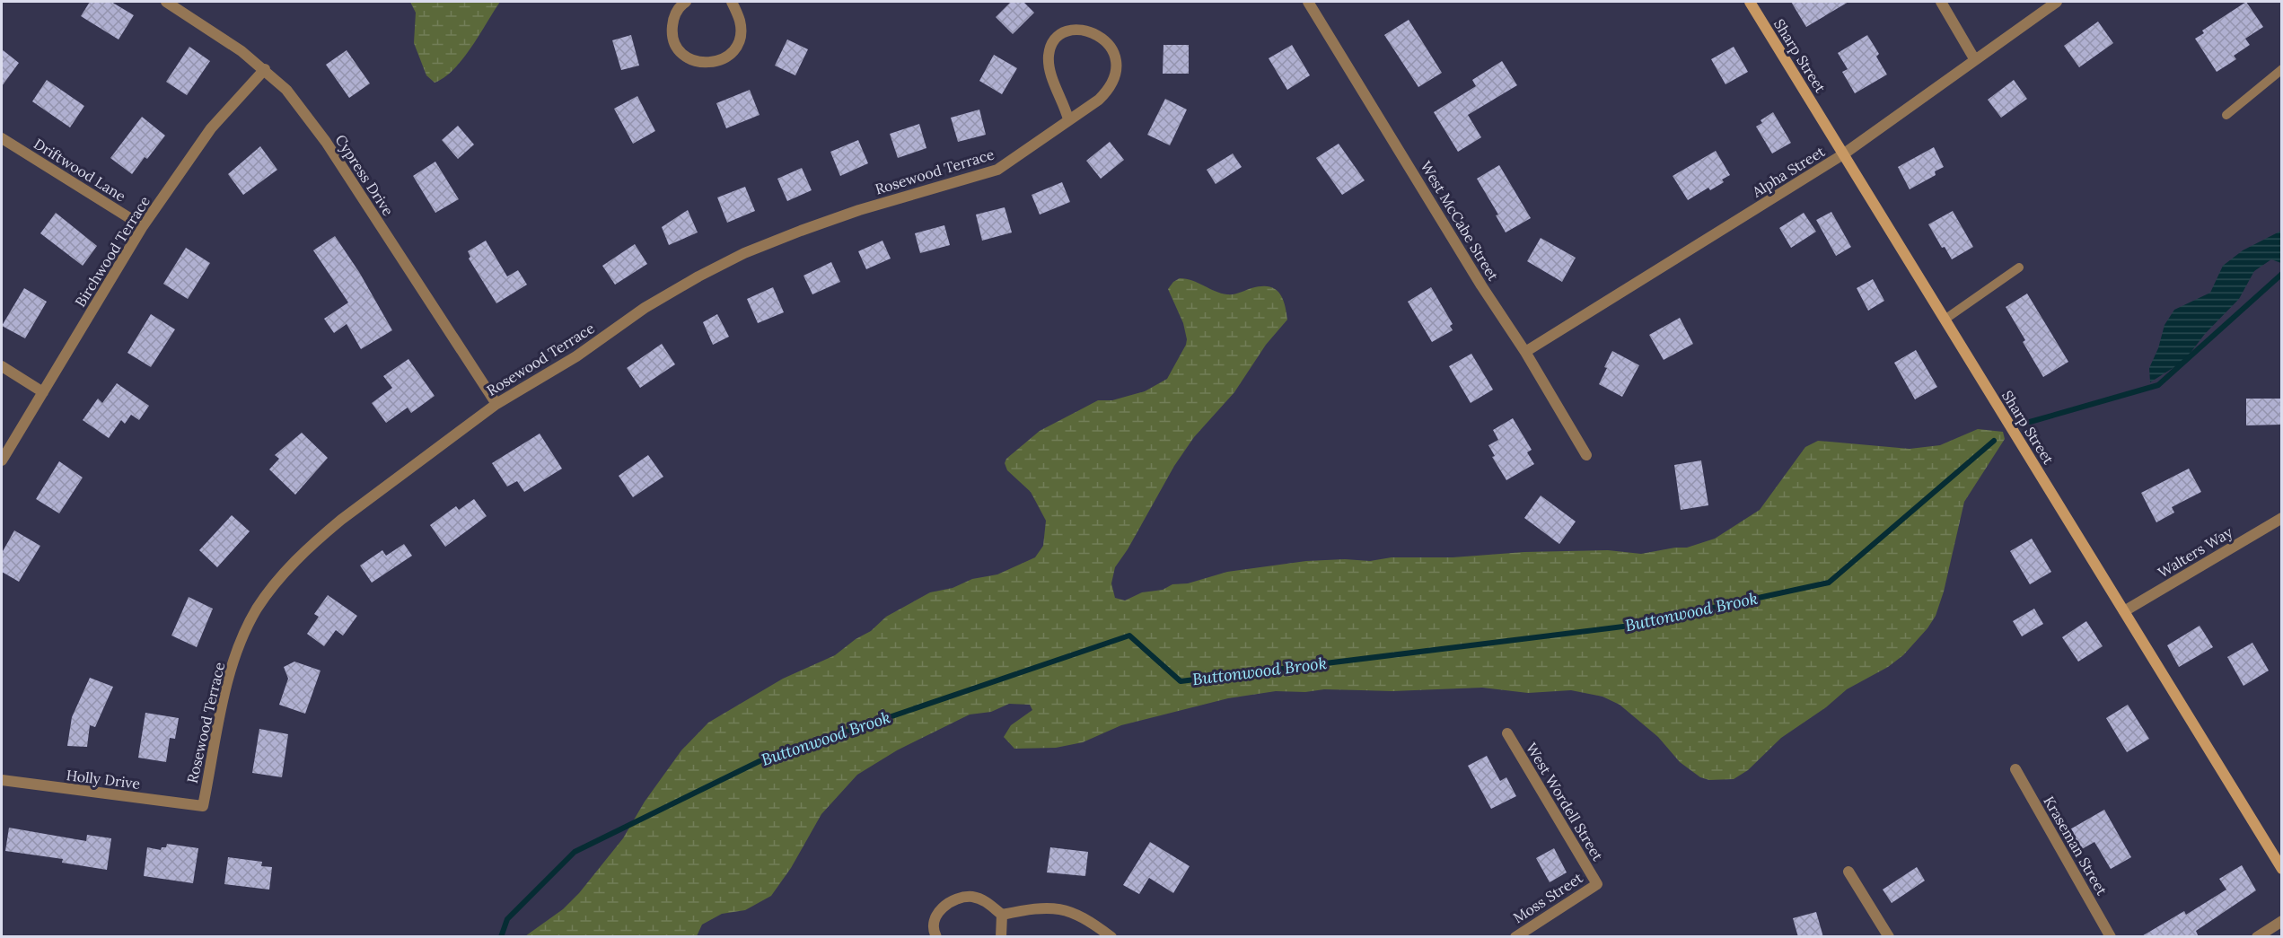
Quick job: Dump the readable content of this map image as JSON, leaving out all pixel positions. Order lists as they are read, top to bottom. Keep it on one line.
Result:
{"streets":{"street":["Sharp Street","Driftwood Lane","Rosewood Terrace","Alpha Street","Cypress Drive","West McCabe Street","Birchwood Terrace","Walters Way","Holly Drive","West Wordell Street","Kraseman Street","Moss Street"]},"crossings":[["Sharp Street","Alpha Street"],["Sharp Street","Walters Way"],["Driftwood Lane","Birchwood Terrace"],["Rosewood Terrace","Cypress Drive"],["Rosewood Terrace","Holly Drive"],["Alpha Street","West McCabe Street"],["Cypress Drive","Birchwood Terrace"],["West Wordell Street","Moss Street"]],"water":["Buttonwood Brook"]}
